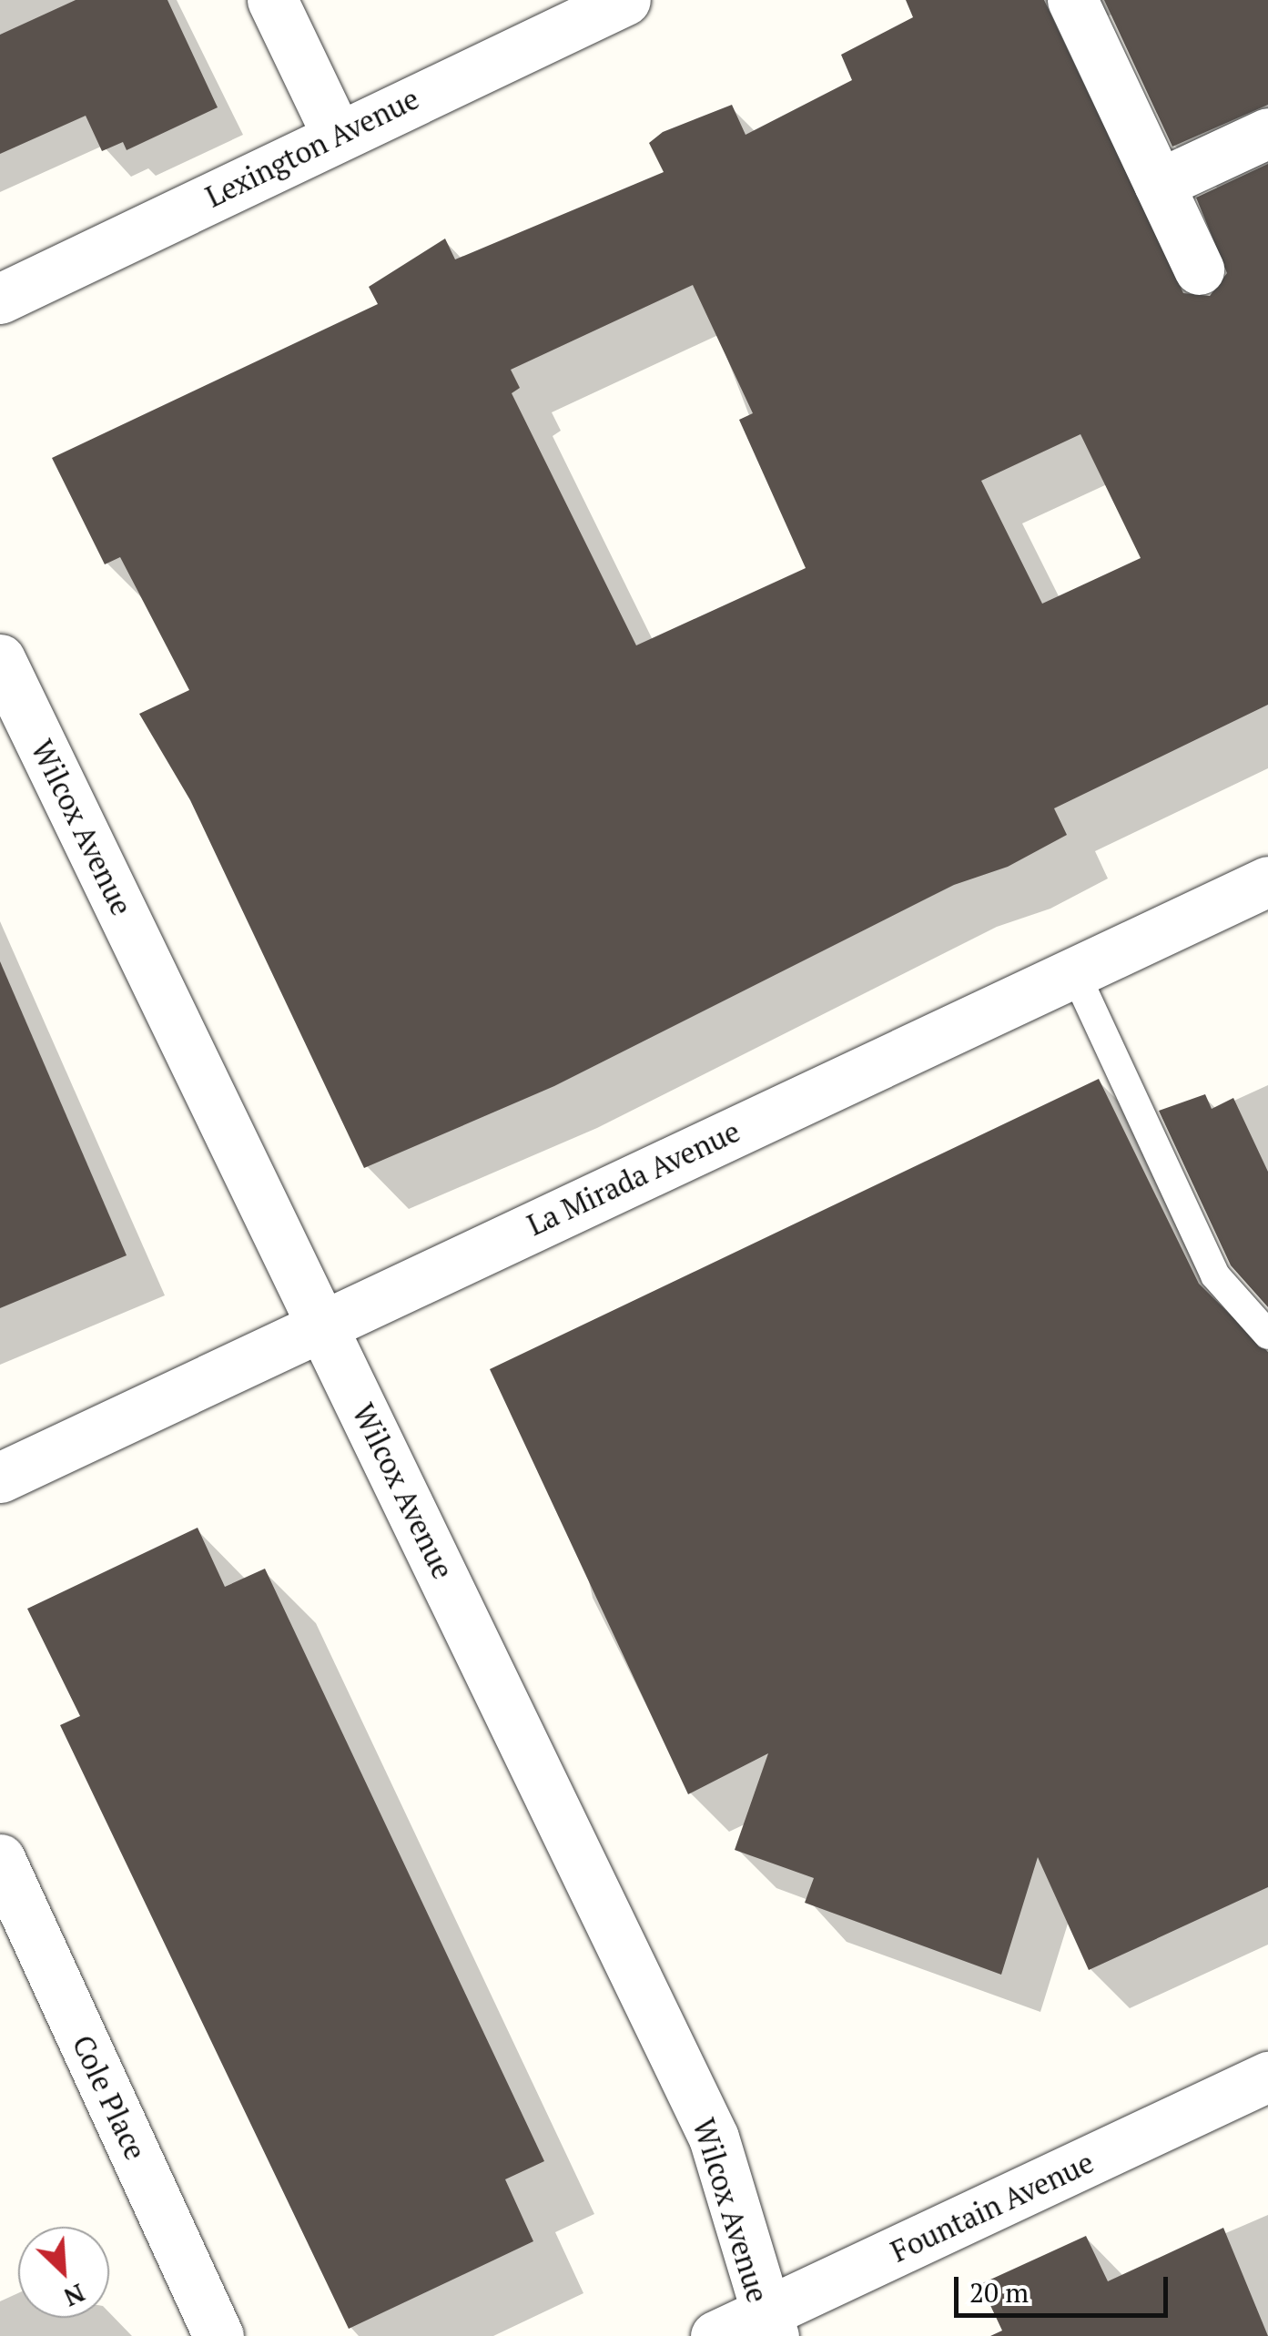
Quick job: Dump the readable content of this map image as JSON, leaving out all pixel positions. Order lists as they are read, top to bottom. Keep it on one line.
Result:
{"streets":{"street":["Lexington Avenue","Wilcox Avenue","La Mirada Avenue","Cole Place","Fountain Avenue"]},"crossings":[["Wilcox Avenue","La Mirada Avenue"],["Wilcox Avenue","Fountain Avenue"]],"scale_bar":"20 m","north":"bottom right"}
